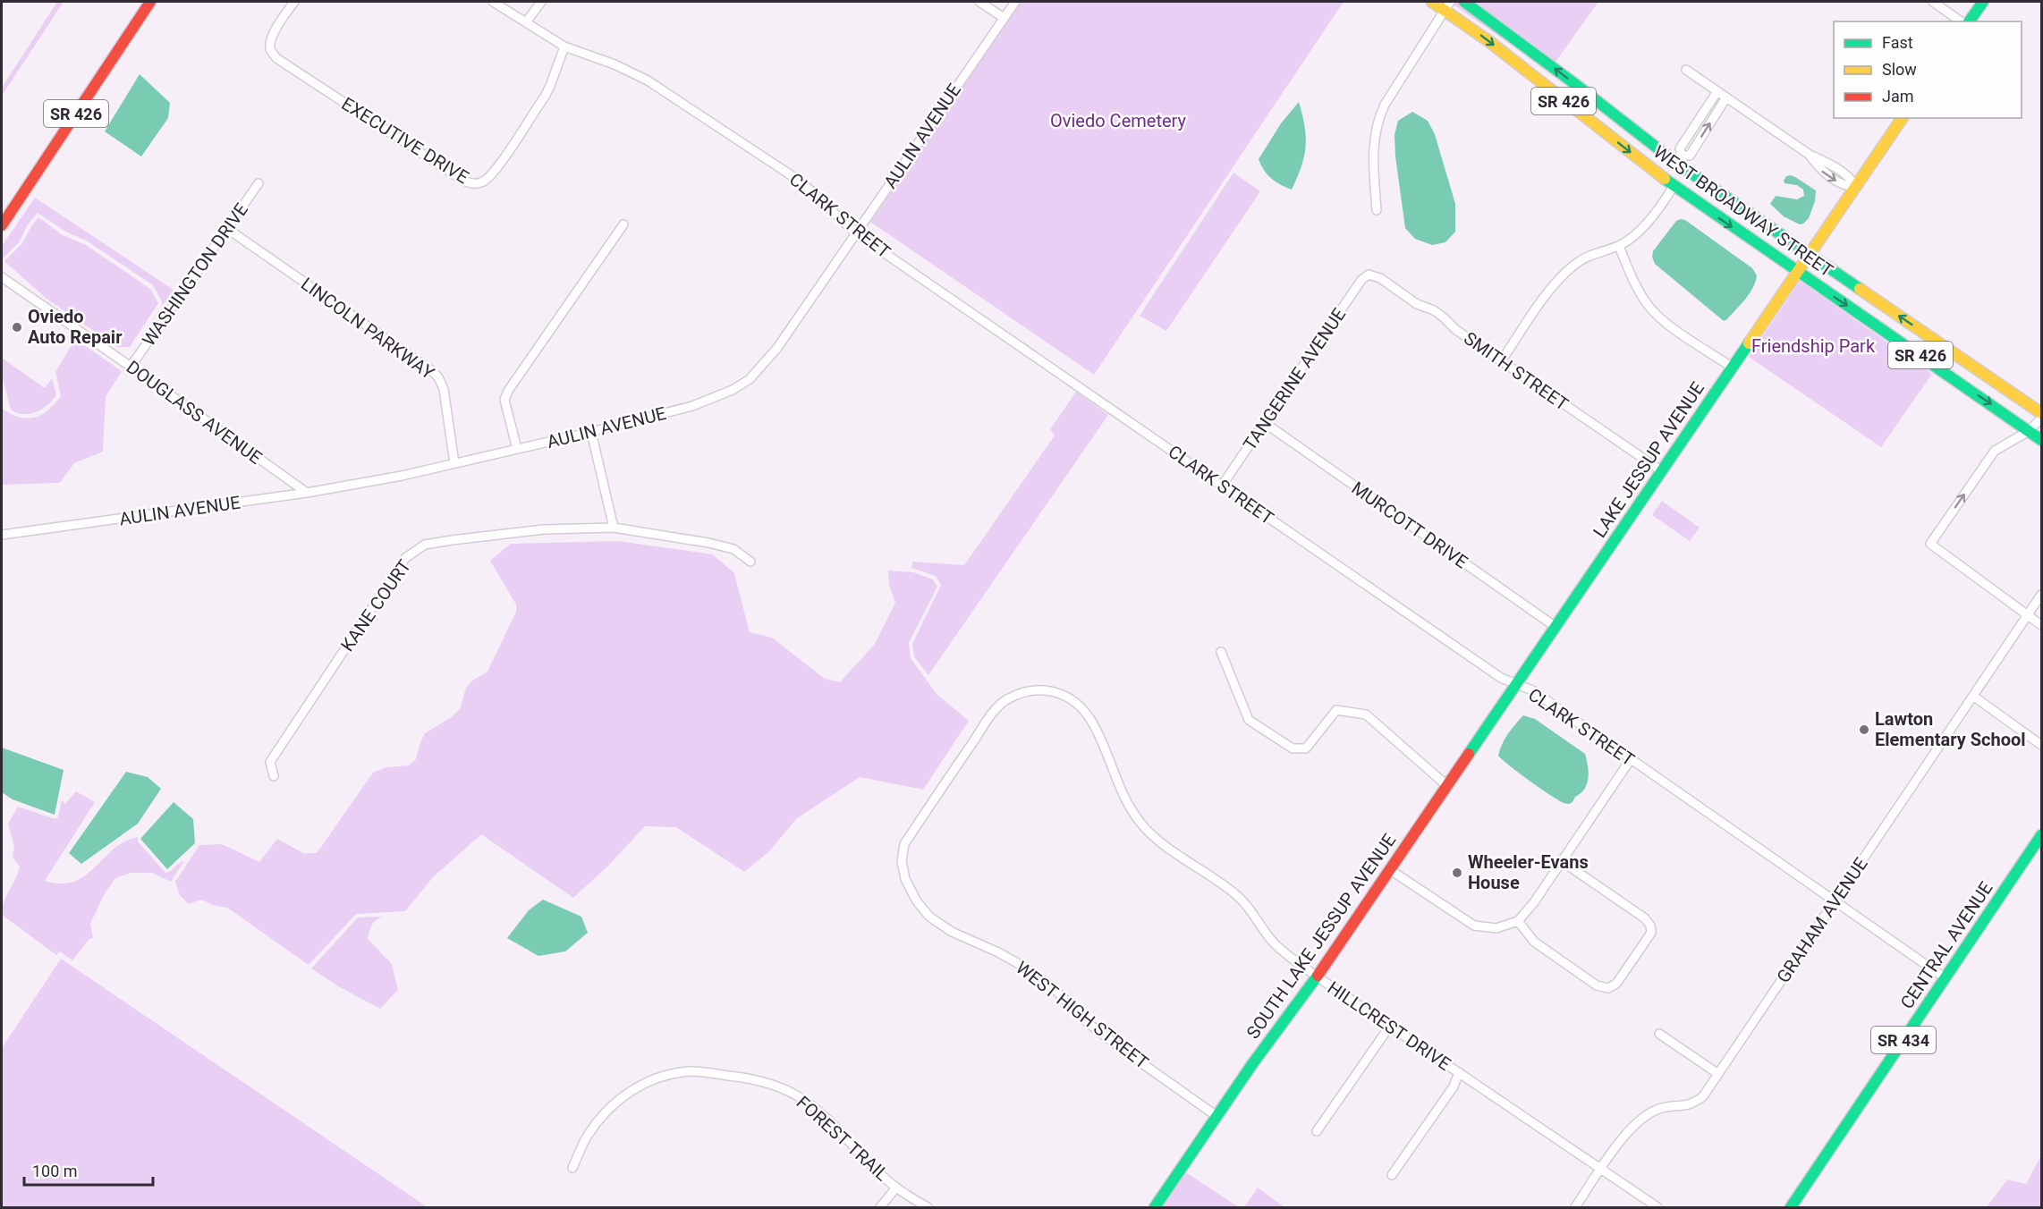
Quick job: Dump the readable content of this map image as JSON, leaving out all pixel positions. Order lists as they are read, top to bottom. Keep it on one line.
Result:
{"streets":{"main road":["SR 426","WEST BROADWAY STREET","LAKE JESSUP AVENUE","SOUTH LAKE JESSUP AVENUE","CENTRAL AVENUE","SR 434"],"street":["AULIN AVENUE","EXECUTIVE DRIVE","CLARK STREET","WASHINGTON DRIVE","LINCOLN PARKWAY","SMITH STREET","TANGERINE AVENUE","DOUGLASS AVENUE","MURCOTT DRIVE","KANE COURT","GRAHAM AVENUE","WEST HIGH STREET","HILLCREST DRIVE","FOREST TRAIL"]},"crossings":[["AULIN AVENUE","CLARK STREET"],["AULIN AVENUE","LINCOLN PARKWAY"],["AULIN AVENUE","DOUGLASS AVENUE"],["EXECUTIVE DRIVE","CLARK STREET"],["WEST BROADWAY STREET","LAKE JESSUP AVENUE"],["CLARK STREET","TANGERINE AVENUE"],["CLARK STREET","LAKE JESSUP AVENUE"],["CLARK STREET","GRAHAM AVENUE"],["CLARK STREET","SOUTH LAKE JESSUP AVENUE"],["CLARK STREET","CENTRAL AVENUE"],["WASHINGTON DRIVE","LINCOLN PARKWAY"],["WASHINGTON DRIVE","DOUGLASS AVENUE"],["SMITH STREET","TANGERINE AVENUE"],["SMITH STREET","LAKE JESSUP AVENUE"],["TANGERINE AVENUE","MURCOTT DRIVE"],["LAKE JESSUP AVENUE","MURCOTT DRIVE"],["LAKE JESSUP AVENUE","SOUTH LAKE JESSUP AVENUE"],["GRAHAM AVENUE","HILLCREST DRIVE"],["SOUTH LAKE JESSUP AVENUE","WEST HIGH STREET"],["SOUTH LAKE JESSUP AVENUE","HILLCREST DRIVE"],["WEST HIGH STREET","HILLCREST DRIVE"]],"parks":["Oviedo Cemetery","Friendship Park"],"places":["Oviedo Auto Repair","Lawton Elementary School","Wheeler-Evans House"],"legend":["Fast","Slow","Jam"],"scale_bar":"100 m"}
